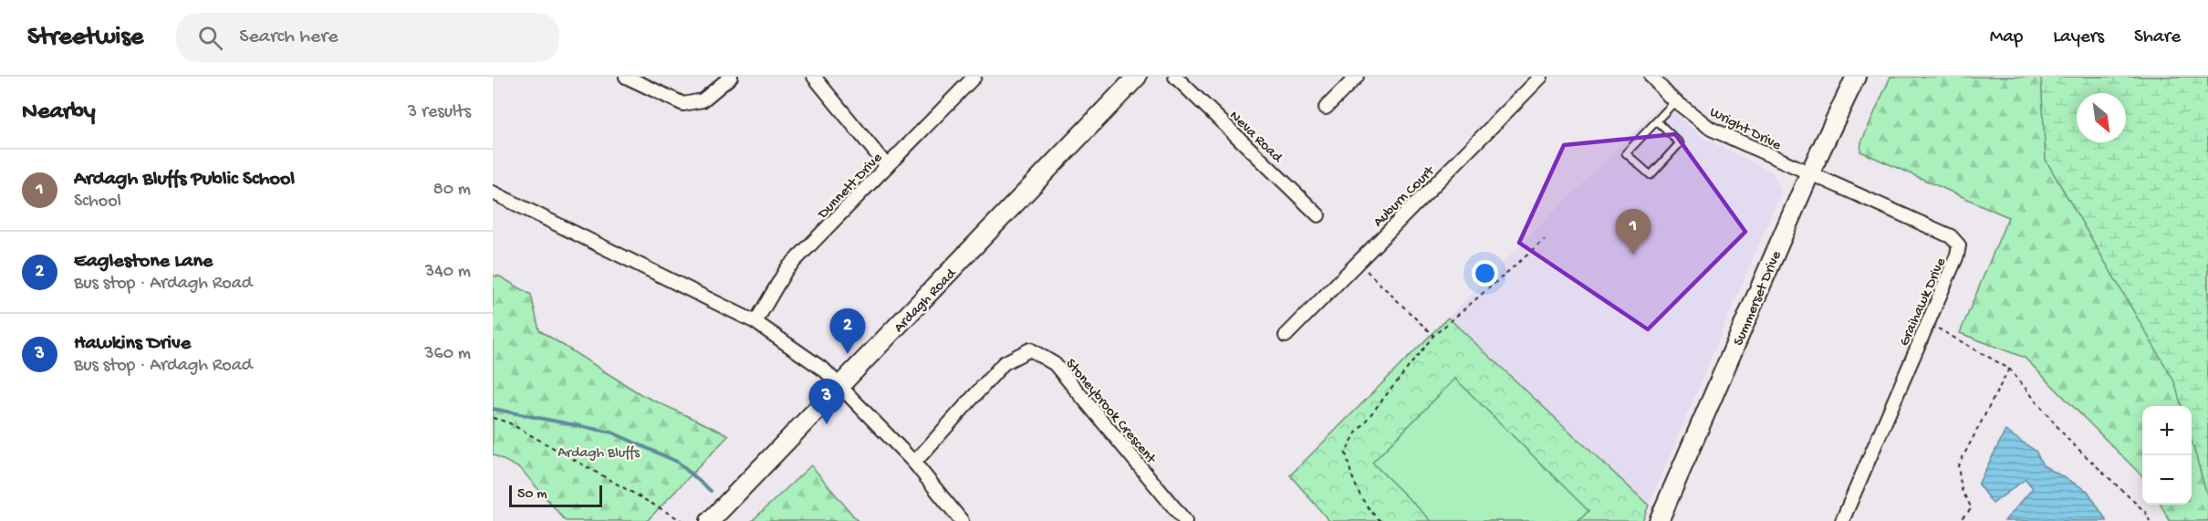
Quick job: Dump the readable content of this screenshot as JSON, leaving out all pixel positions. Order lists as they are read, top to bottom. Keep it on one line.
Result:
{"streets":{"street":["Wright Drive","Neva Road","Dunnett Drive","Auburn Court","Summerset Drive","Ardagh Road","Graihawk Drive","Stoneybrook Crescent"]},"crossings":[["Wright Drive","Summerset Drive"],["Wright Drive","Graihawk Drive"],["Summerset Drive","Graihawk Drive"]],"parks":["Ardagh Bluffs"],"scale_bar":"50 m","north":"bottom right","page":{"header":"Streetwise","search":"Search here","nav":["Map","Layers","Share"],"heading":["Nearby","3 results"],"list":[{"mark":"1","name":"Ardagh Bluffs Public School","note":"School","value":"80 m"},{"mark":"2","name":"Eaglestone Lane","note":"Bus stop · Ardagh Road","value":"340 m"},{"mark":"3","name":"Hawkins Drive","note":"Bus stop · Ardagh Road","value":"360 m"}],"pins":["1","2","3"],"map_buttons":["+","−"],"scale":"50 m"}}
